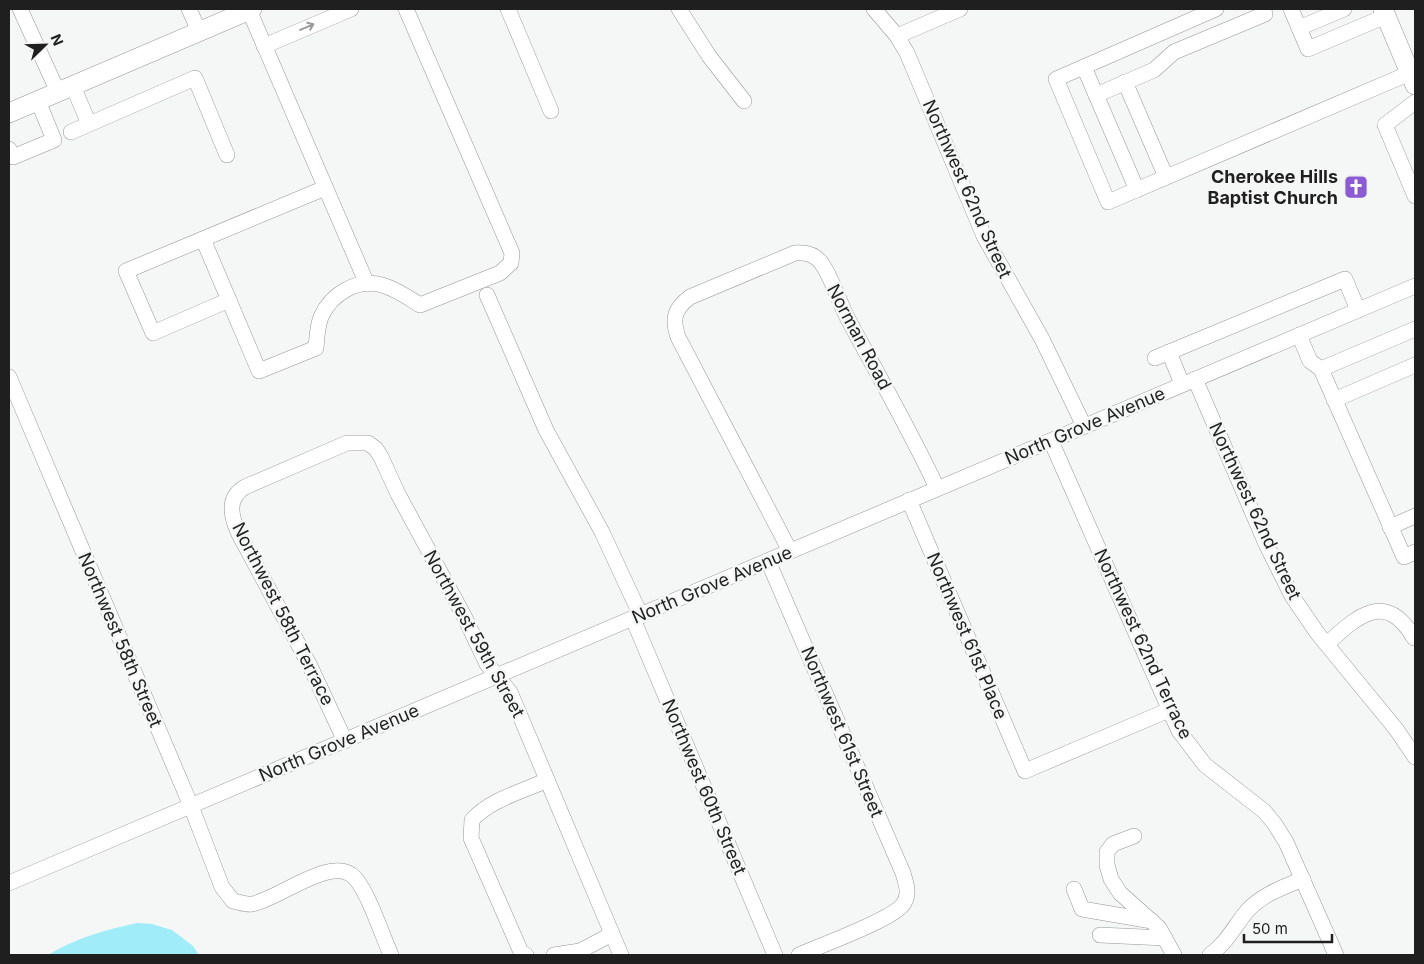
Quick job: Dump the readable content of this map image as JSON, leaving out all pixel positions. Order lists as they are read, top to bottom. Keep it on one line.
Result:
{"streets":{"street":["Northwest 62nd Street","Norman Road","North Grove Avenue","Northwest 58th Terrace","Northwest 59th Street","Northwest 61st Place","Northwest 58th Street","Northwest 62nd Terrace","Northwest 61st Street","Northwest 60th Street"]},"crossings":[["Northwest 62nd Street","North Grove Avenue"],["Norman Road","North Grove Avenue"],["North Grove Avenue","Northwest 58th Terrace"],["North Grove Avenue","Northwest 59th Street"],["North Grove Avenue","Northwest 61st Place"],["North Grove Avenue","Northwest 58th Street"],["North Grove Avenue","Northwest 62nd Terrace"],["North Grove Avenue","Northwest 61st Street"],["North Grove Avenue","Northwest 60th Street"],["Northwest 58th Terrace","Northwest 59th Street"],["Northwest 61st Place","Northwest 62nd Terrace"]],"places":{"church":["Cherokee Hills Baptist Church"]},"scale_bar":"50 m","north":"top right"}
